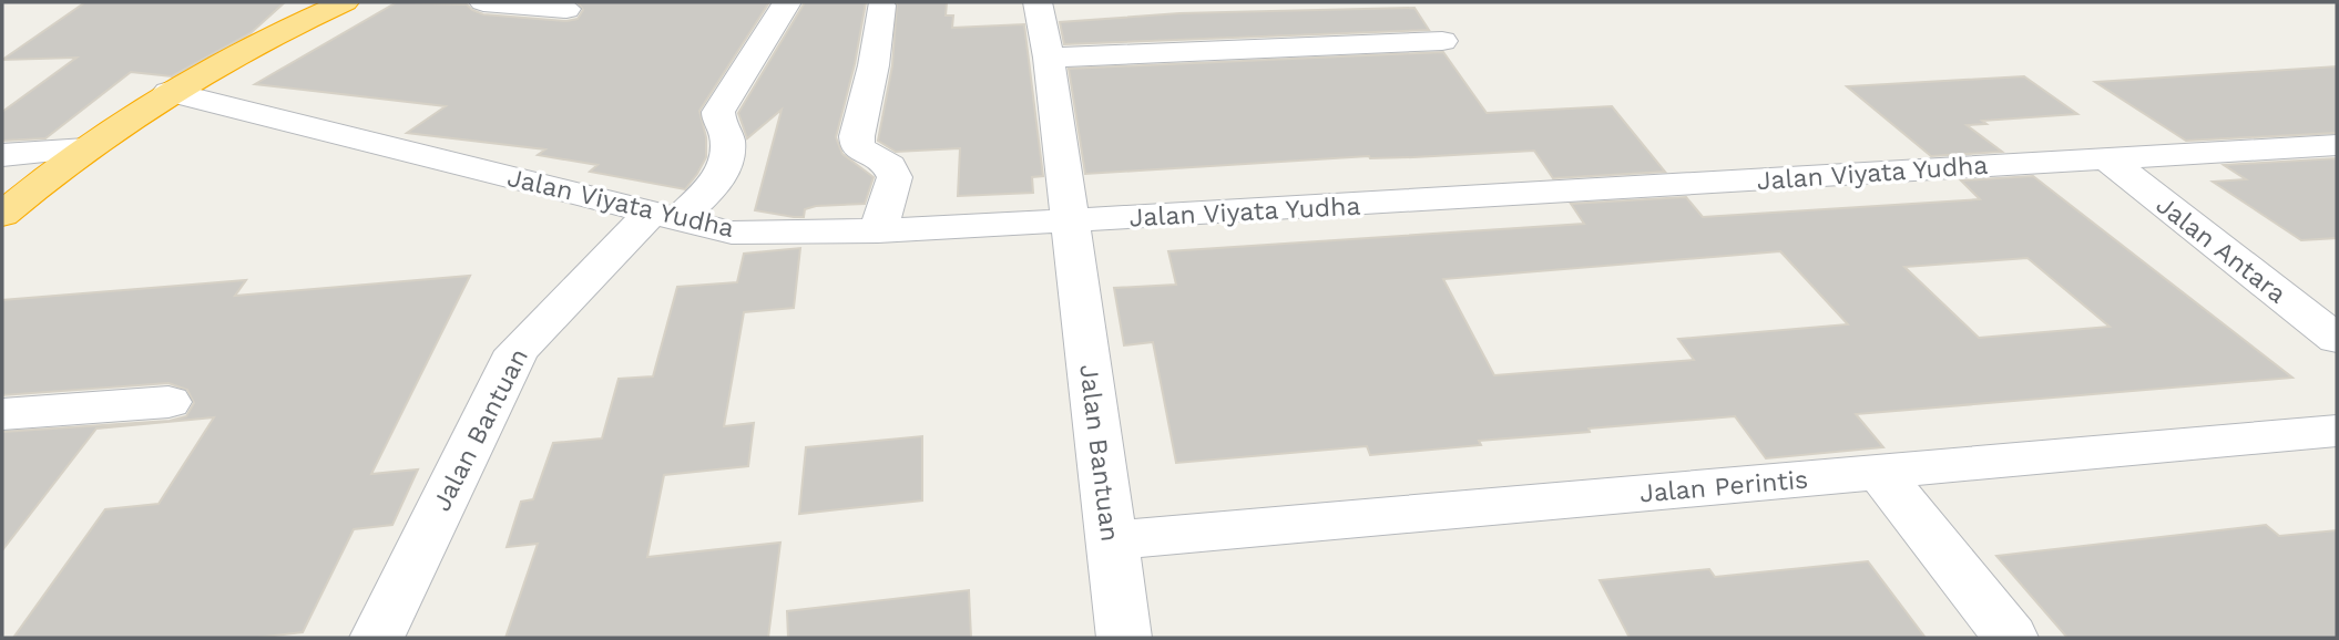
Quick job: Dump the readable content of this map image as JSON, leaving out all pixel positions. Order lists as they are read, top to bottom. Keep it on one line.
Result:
{"streets":{"street":["Jalan Viyata Yudha","Jalan Antara","Jalan Bantuan","Jalan Perintis"]},"crossings":[["Jalan Viyata Yudha","Jalan Antara"],["Jalan Viyata Yudha","Jalan Bantuan"],["Jalan Bantuan","Jalan Perintis"]]}
